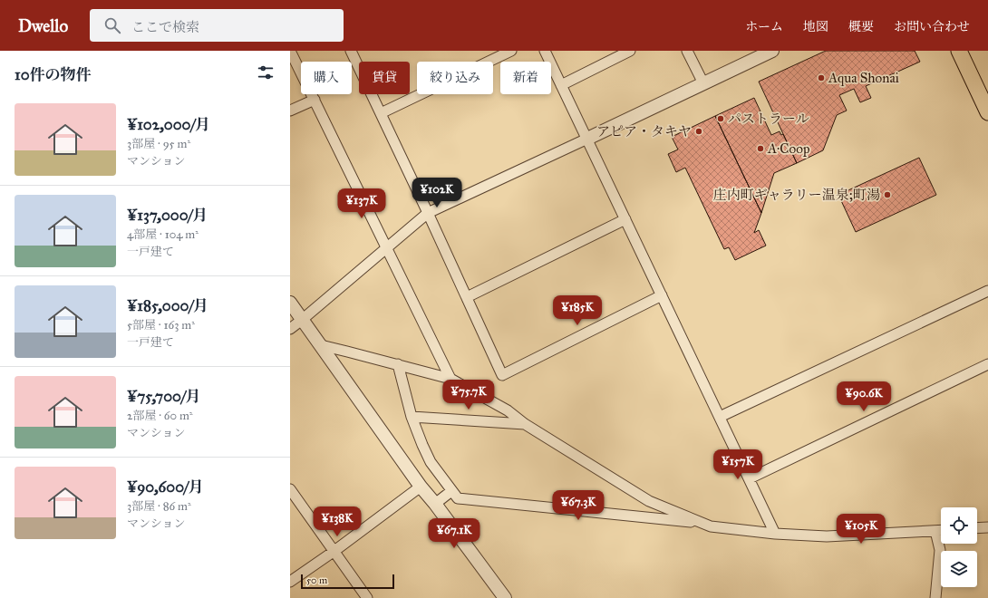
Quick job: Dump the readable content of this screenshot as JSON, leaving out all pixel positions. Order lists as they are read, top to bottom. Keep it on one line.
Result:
{"places":["Aqua Shonai","パストラール","アピア・タキヤ","A·Coop","庄内町ギャラリー温泉;町湯"],"scale_bar":"50 m","page":{"header":"Dwello","search":"ここで検索","nav":["ホーム","地図","概要","お問い合わせ"],"heading":"10件の物件","chip":["購入","賃貸","絞り込み","新着"],"list":[{"name":"¥102,000/月","note":"3部屋 · 95 m² · マンション"},{"name":"¥137,000/月","note":"4部屋 · 104 m² · 一戸建て"},{"name":"¥185,000/月","note":"5部屋 · 163 m² · 一戸建て"},{"name":"¥75,700/月","note":"2部屋 · 60 m² · マンション"},{"name":"¥90,600/月","note":"3部屋 · 86 m² · マンション"}],"price":["¥102K","¥137K","¥185K","¥75.7K","¥90.6K","¥157K","¥67.3K","¥138K","¥105K","¥67.1K"],"scale":"50 m"}}
